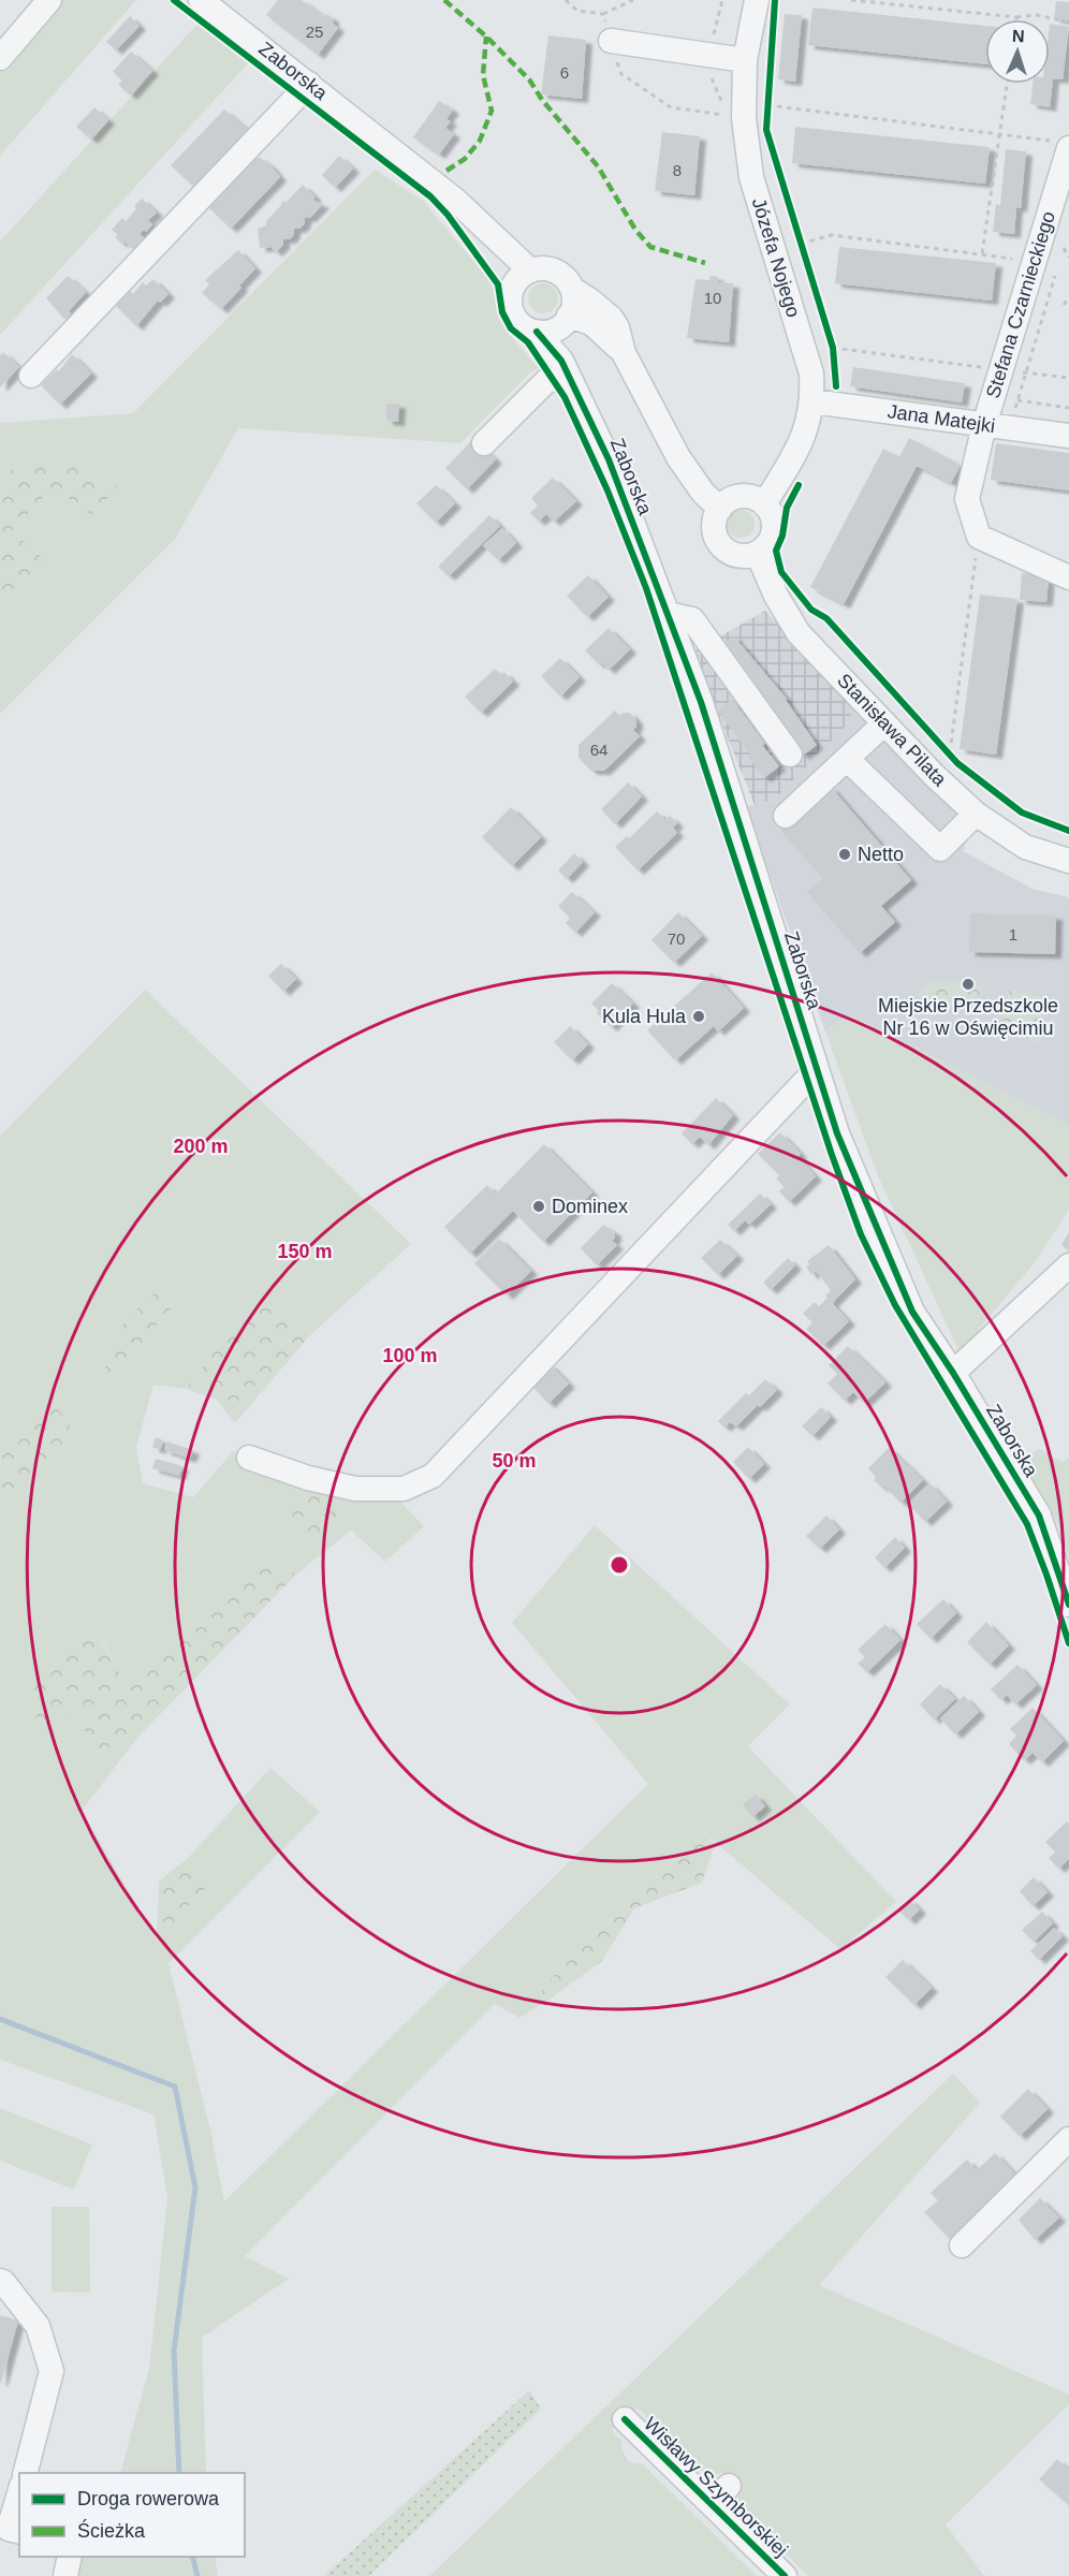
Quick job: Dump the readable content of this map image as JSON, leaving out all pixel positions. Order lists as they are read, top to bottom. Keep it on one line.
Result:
{"streets":{"street":["Zaborska","Józefa Nojego","Stefana Czarnieckiego","Jana Matejki","Stanisława Pilata","Wisławy Szymborskiej"]},"crossings":[["Józefa Nojego","Jana Matejki"],["Józefa Nojego","Stanisława Pilata"],["Stefana Czarnieckiego","Jana Matejki"]],"places":["Netto","Miejskie Przedszkole Nr 16 w Oświęcimiu","Kula Hula","Dominex"],"house_numbers":["25","6","8","10","64","1","70"],"legend":["Droga rowerowa","Ścieżka"],"north":"top","rings":["200 m","150 m","100 m","50 m"]}
